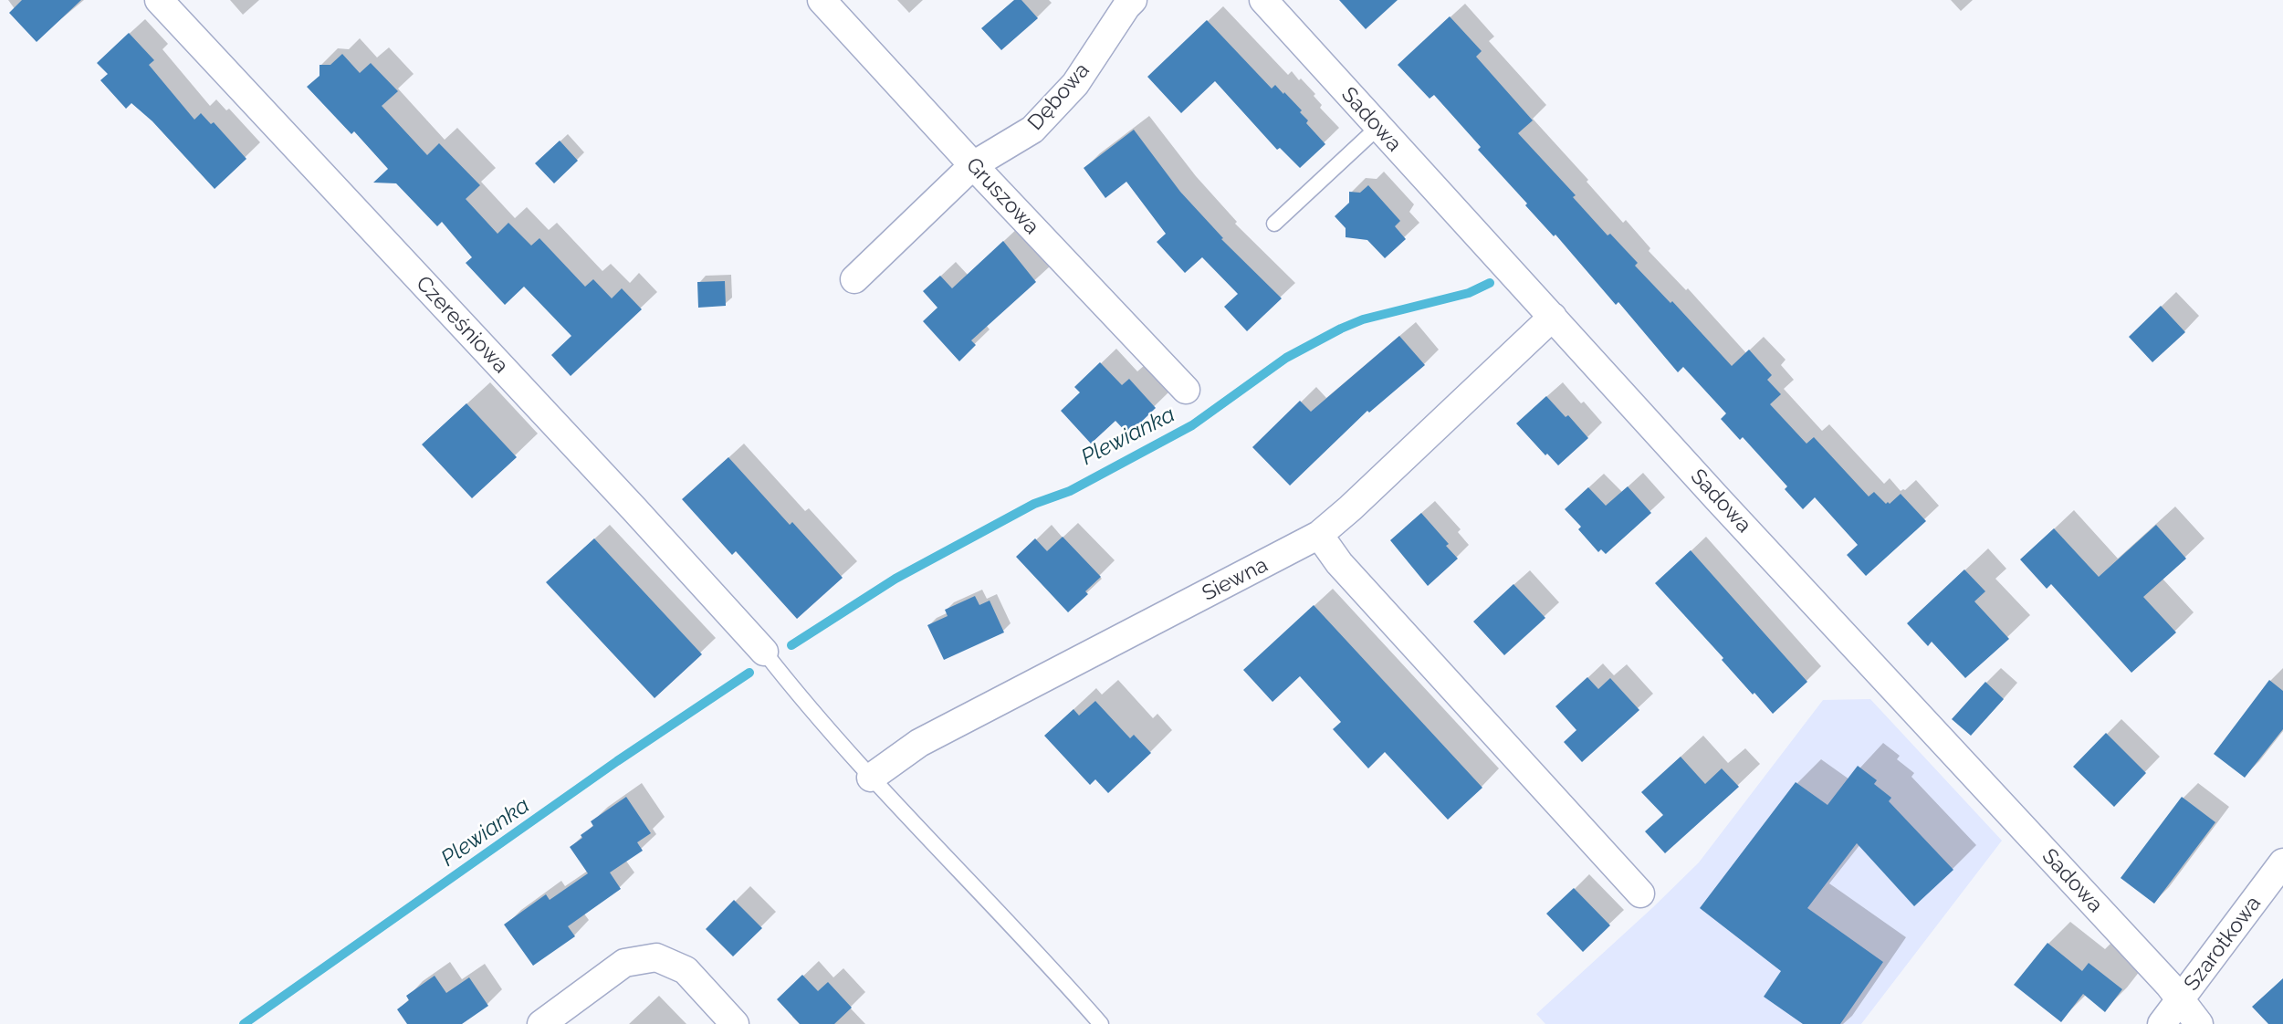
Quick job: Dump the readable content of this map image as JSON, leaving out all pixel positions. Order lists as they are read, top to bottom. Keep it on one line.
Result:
{"streets":{"street":["Dębowa","Sadowa","Gruszowa","Czereśniowa","Siewna","Szarotkowa"]},"crossings":[["Dębowa","Gruszowa"],["Sadowa","Siewna"],["Sadowa","Szarotkowa"]],"water":["Plewianka"]}
